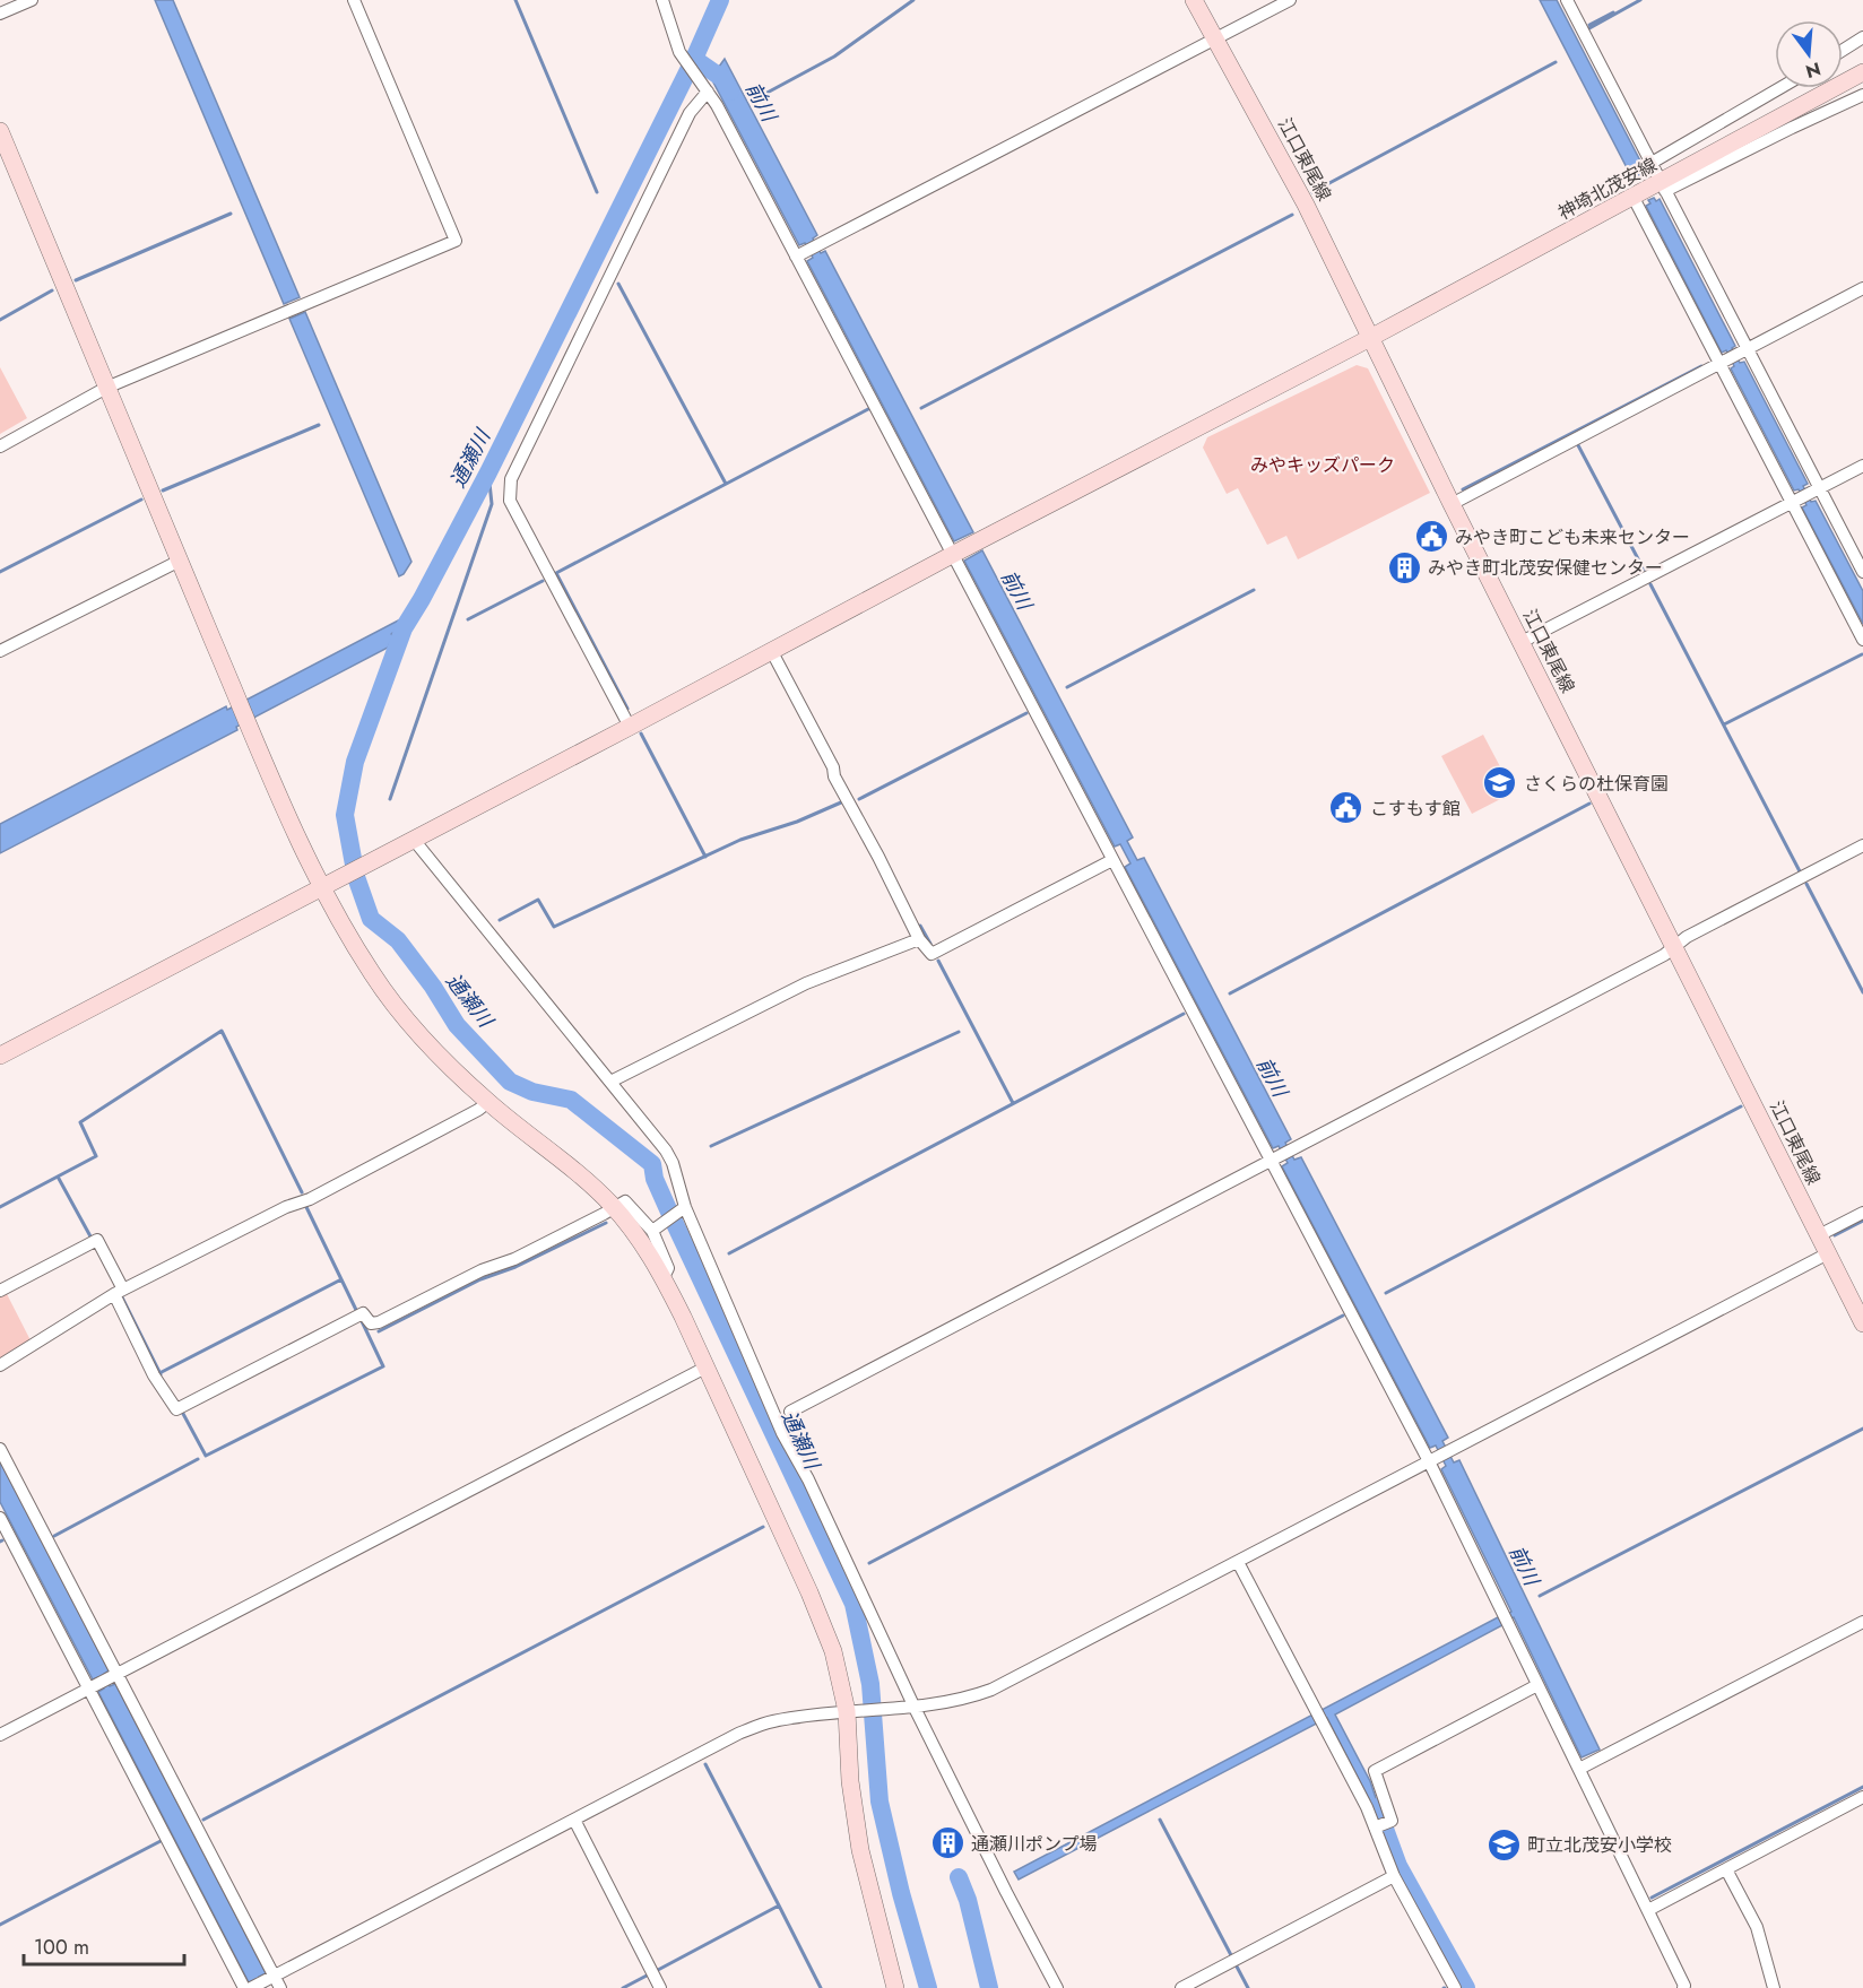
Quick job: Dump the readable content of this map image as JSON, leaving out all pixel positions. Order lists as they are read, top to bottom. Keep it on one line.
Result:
{"streets":{"street":["江口東尾線","神埼北茂安線"]},"crossings":[["江口東尾線","神埼北茂安線"]],"water":["前川","通瀬川"],"parks":["みやキッズパーク"],"places":{"public building":["みやき町こども未来センター","こすもす館"],"building":["みやき町北茂安保健センター","通瀬川ポンプ場"],"school or university":["さくらの杜保育園","町立北茂安小学校"]},"scale_bar":"100 m","north":"bottom"}
